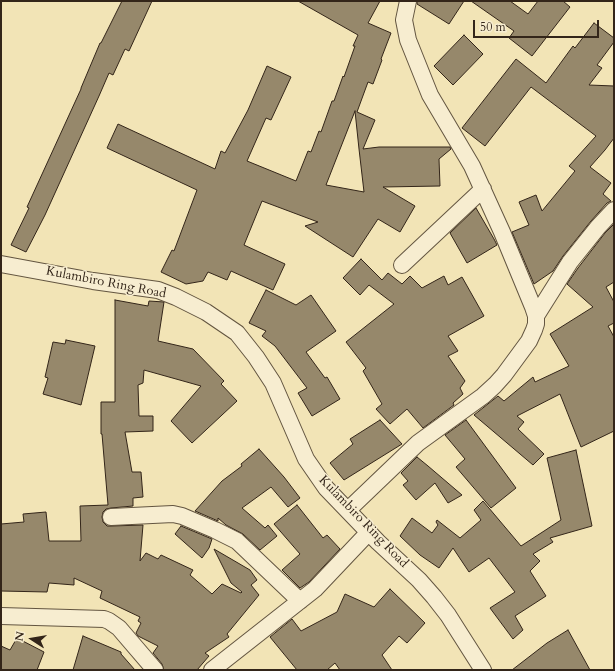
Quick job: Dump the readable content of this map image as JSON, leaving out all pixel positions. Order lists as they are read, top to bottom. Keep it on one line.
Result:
{"streets":{"street":["Kulambiro Ring Road"]},"scale_bar":"50 m","north":"left"}
